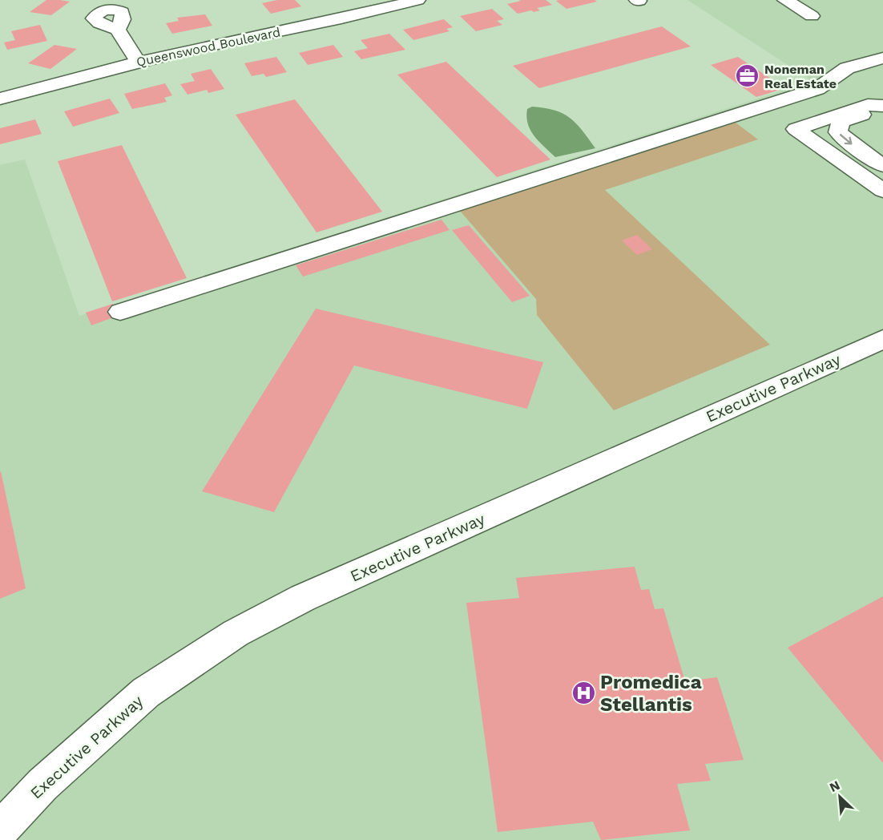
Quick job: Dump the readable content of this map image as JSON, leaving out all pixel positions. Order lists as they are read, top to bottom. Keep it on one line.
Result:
{"streets":{"street":["Queenswood Boulevard","Executive Parkway"]},"places":{"office":["Noneman Real Estate"],"hospital":["Promedica Stellantis"]},"north":"top left"}
